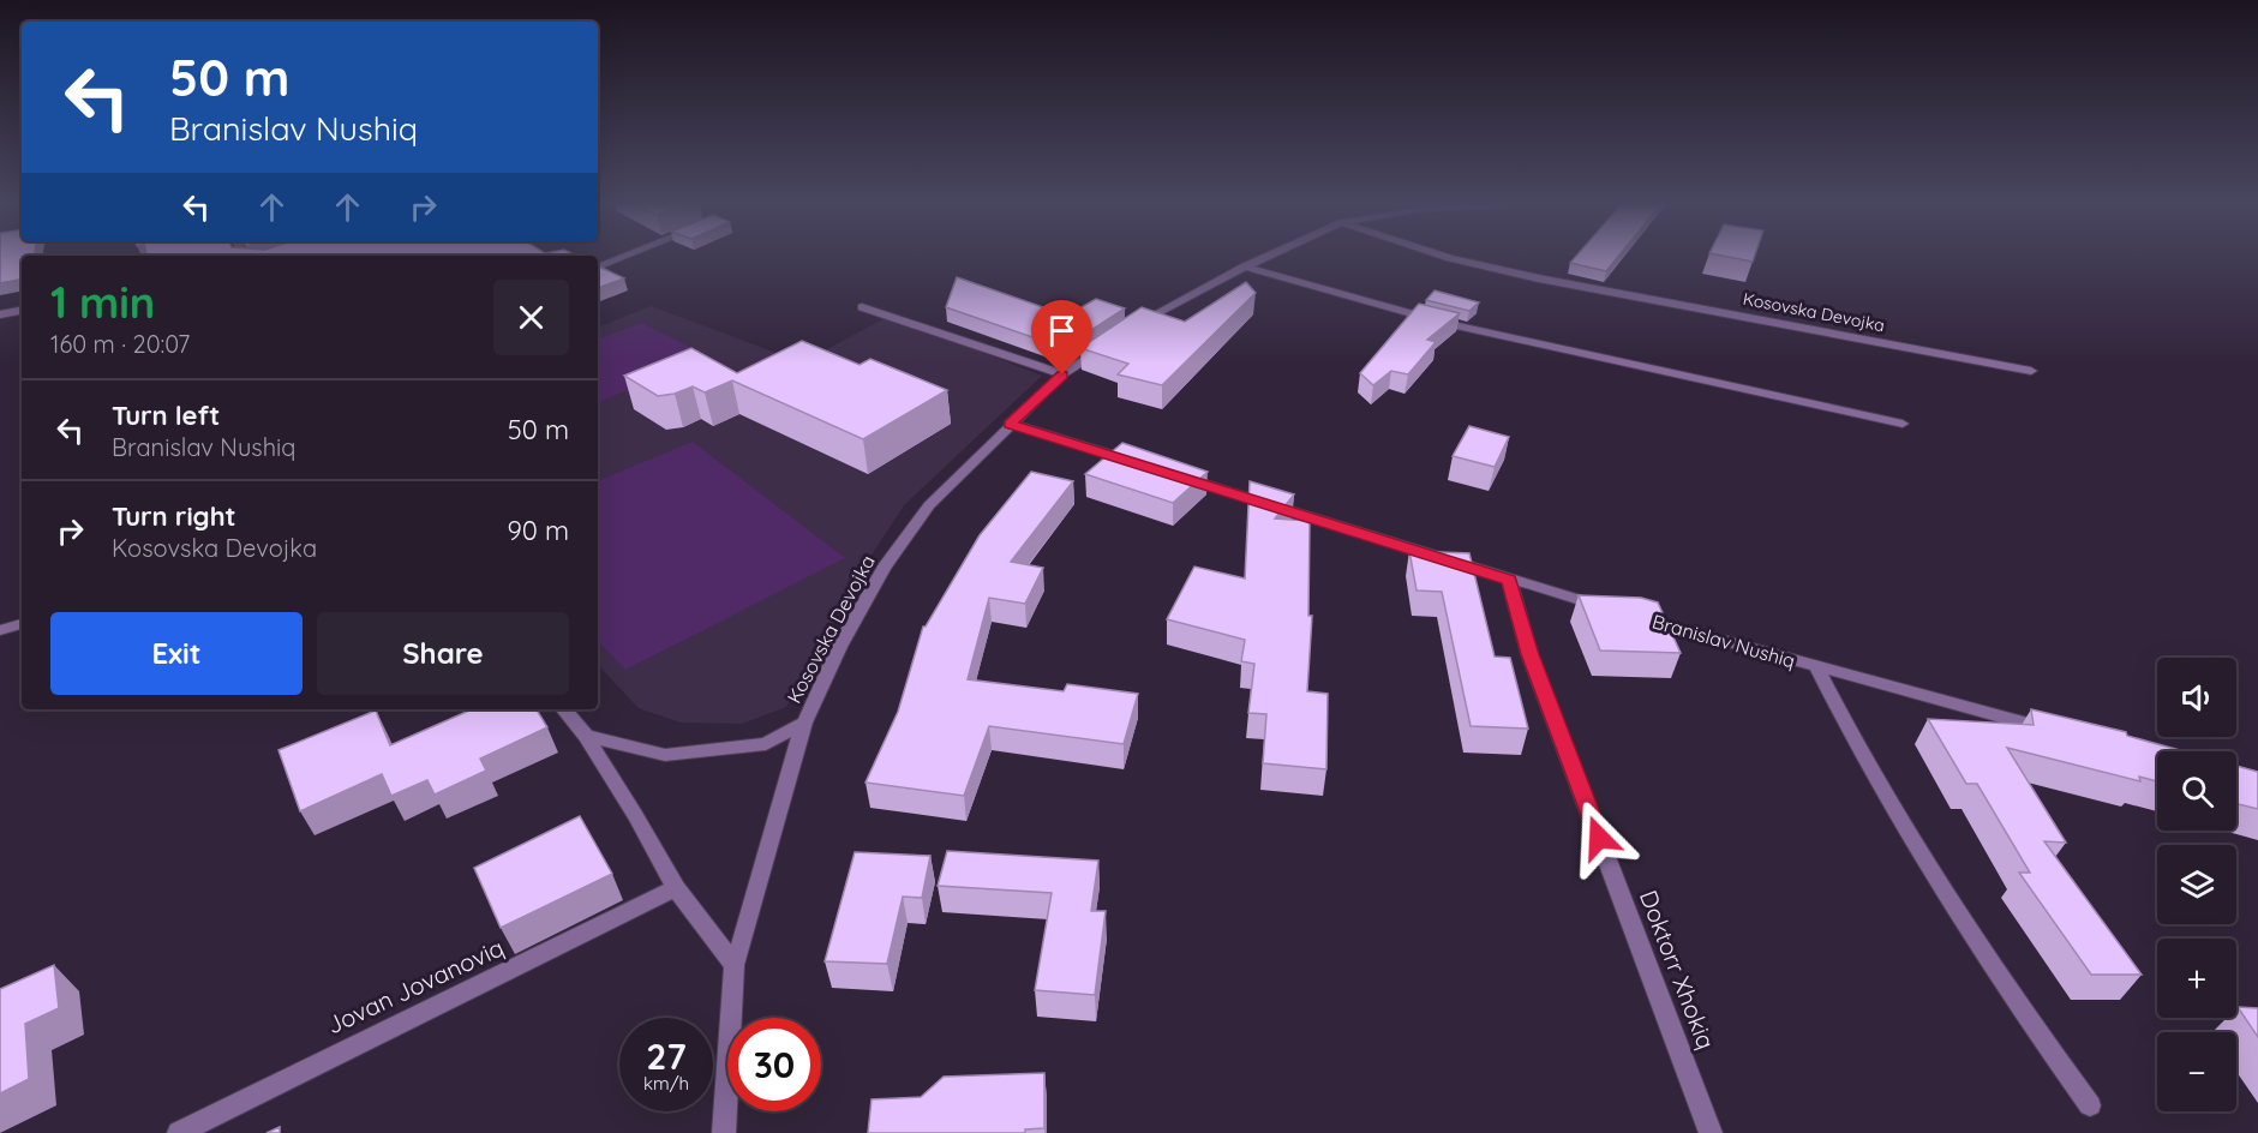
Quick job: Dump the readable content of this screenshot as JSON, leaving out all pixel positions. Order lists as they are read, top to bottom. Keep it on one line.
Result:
{"streets":{"street":["Kosovska Devojka","Branislav Nushiq","Doktorr Xhokiq","Jovan Jovanoviq"]},"crossings":[["Branislav Nushiq","Doktorr Xhokiq"]],"page":{"turn":["50 m","Branislav Nushiq"],"heading":["1 min","160 m · 20:07"],"list":[{"name":"Turn left","note":"Branislav Nushiq","value":"50 m"},{"name":"Turn right","note":"Kosovska Devojka","value":"90 m"}],"buttons":["Exit","Share"],"map_buttons":["+","−"],"speed":"27 km/h","limit":"30"}}
